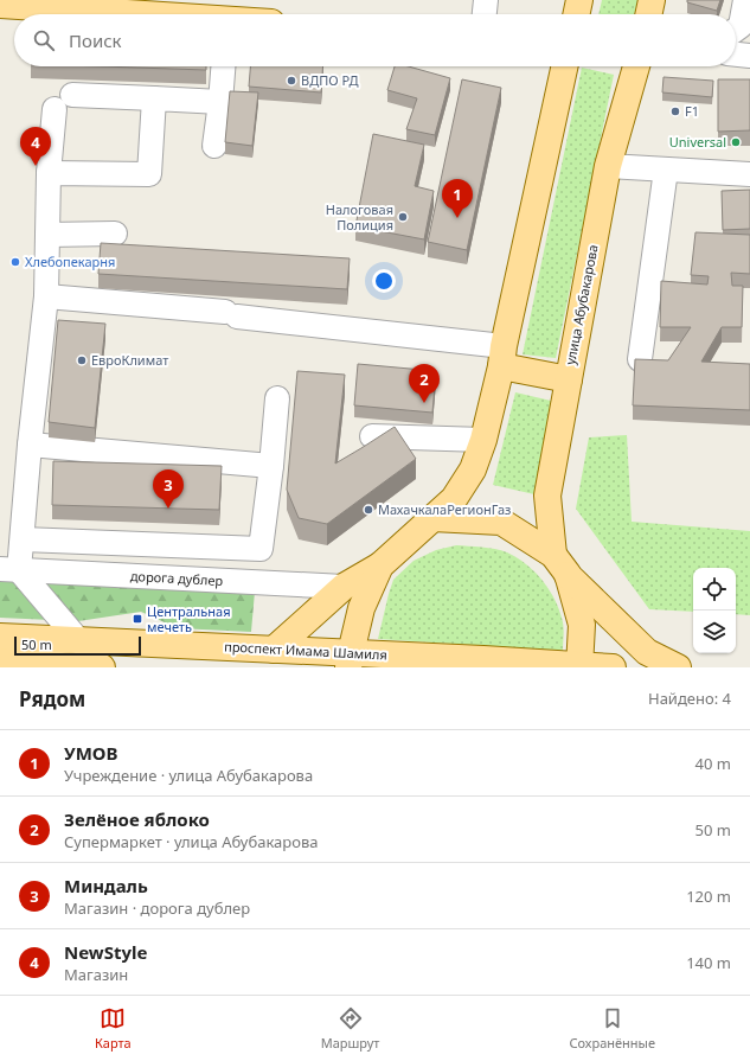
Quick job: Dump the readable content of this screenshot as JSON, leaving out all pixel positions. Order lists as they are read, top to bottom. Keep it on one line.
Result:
{"streets":{"main road":["улица Абубакарова","проспект Имама Шамиля"],"street":["дорога дублер"]},"crossings":[["улица Абубакарова","проспект Имама Шамиля"]],"places":{"other":["ВДПО РД","F1","Universal","Налоговая Полиция","Хлебопекарня","ЕвроКлимат","МахачкалаРегионГаз"],"transit":["Центральная мечеть"]},"scale_bar":"50 m","page":{"search":"Поиск","pins":["4","1","2","3"],"scale":"50 m","heading":["Рядом","Найдено: 4"],"list":[{"mark":"1","name":"УМОВ","note":"Учреждение · улица Абубакарова","value":"40 m"},{"mark":"2","name":"Зелёное яблоко","note":"Супермаркет · улица Абубакарова","value":"50 m"},{"mark":"3","name":"Миндаль","note":"Магазин · дорога дублер","value":"120 m"},{"mark":"4","name":"NewStyle","note":"Магазин","value":"140 m"}],"nav":["Карта","Маршрут","Сохранённые"]}}
